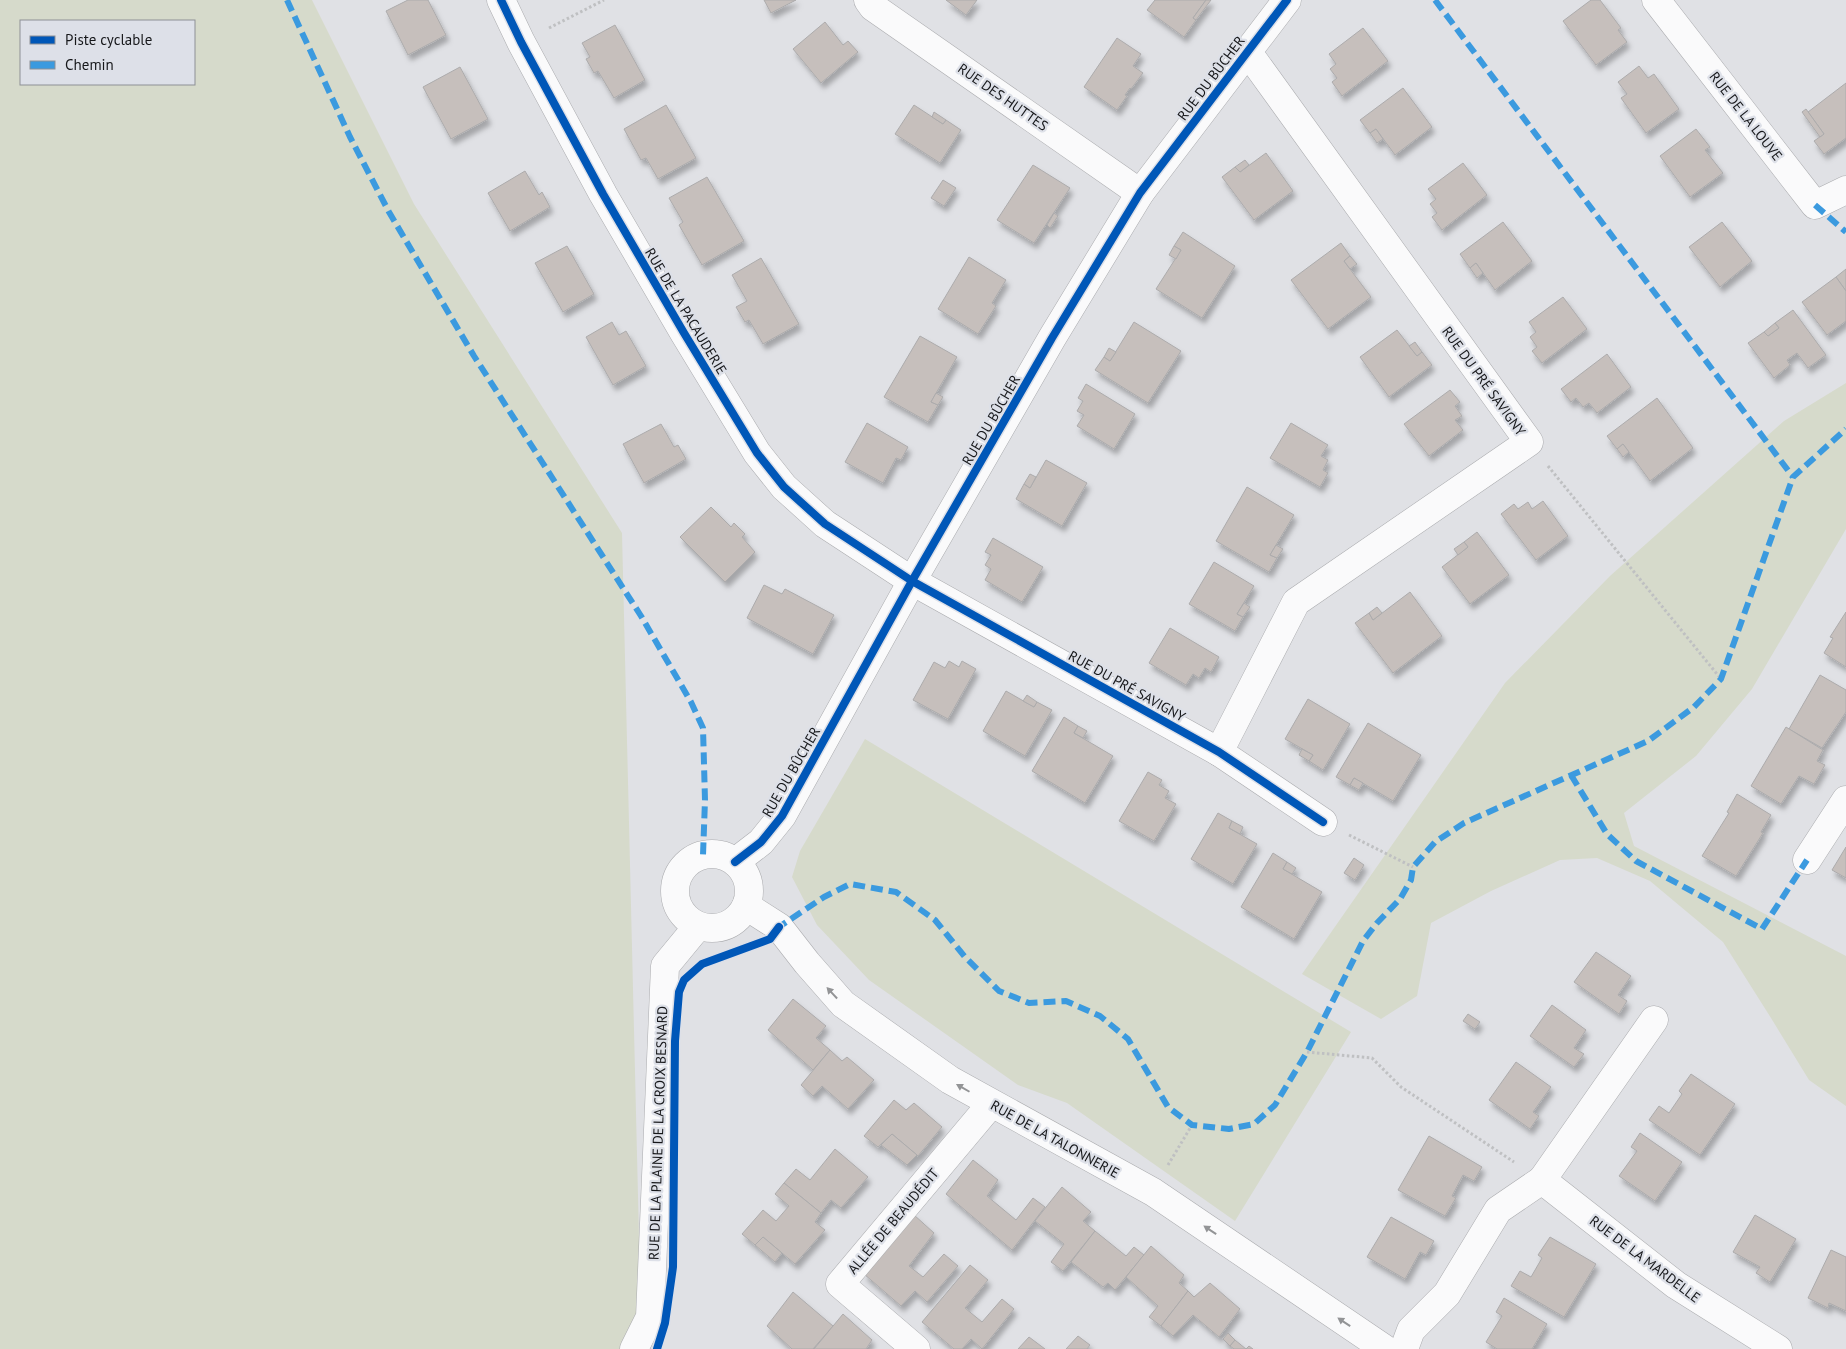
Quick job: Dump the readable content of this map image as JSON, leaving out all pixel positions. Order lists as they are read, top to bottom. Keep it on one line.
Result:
{"streets":{"street":["RUE DU BÛCHER","RUE DES HUTTES","RUE DE LA LOUVE","RUE DE LA PACAUDERIE","RUE DU PRÉ SAVIGNY","RUE DE LA PLAINE DE LA CROIX BESNARD","RUE DE LA TALONNERIE","ALLÉE DE BEAUDÉDIT","RUE DE LA MARDELLE"]},"crossings":[["RUE DU BÛCHER","RUE DES HUTTES"],["RUE DU BÛCHER","RUE DE LA PACAUDERIE"],["RUE DU BÛCHER","RUE DU PRÉ SAVIGNY"],["RUE DU BÛCHER","RUE DE LA PLAINE DE LA CROIX BESNARD"],["RUE DU BÛCHER","RUE DE LA TALONNERIE"],["RUE DE LA PACAUDERIE","RUE DU PRÉ SAVIGNY"],["RUE DE LA PLAINE DE LA CROIX BESNARD","RUE DE LA TALONNERIE"],["RUE DE LA TALONNERIE","ALLÉE DE BEAUDÉDIT"]],"one_way":["RUE DE LA TALONNERIE"],"legend":["Piste cyclable","Chemin"]}
